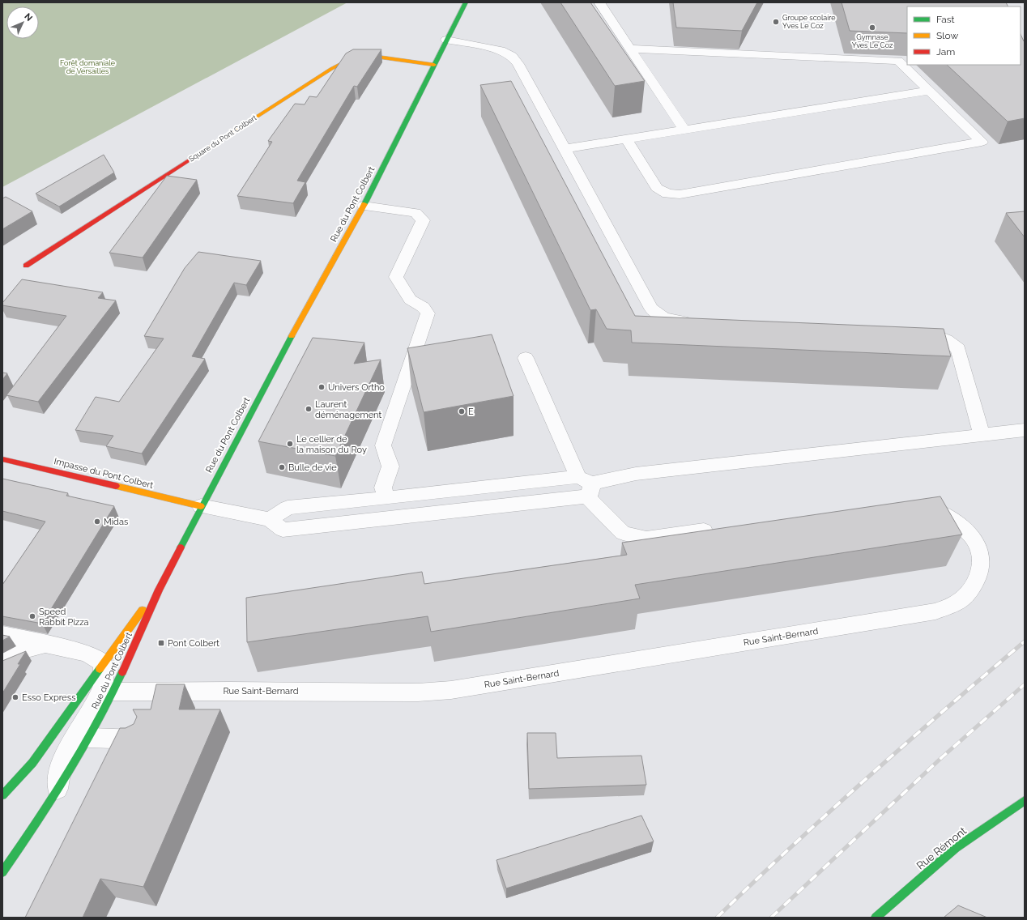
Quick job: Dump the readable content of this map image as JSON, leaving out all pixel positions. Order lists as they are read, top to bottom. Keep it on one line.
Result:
{"streets":{"main road":["Square du Pont Colbert","Rue du Pont Colbert","Impasse du Pont Colbert","Rue Rémont"],"lane":["Rue Saint-Bernard"]},"crossings":[["Square du Pont Colbert","Rue du Pont Colbert"],["Rue du Pont Colbert","Impasse du Pont Colbert"],["Rue du Pont Colbert","Rue Saint-Bernard"]],"parks":["Forêt domaniale de Versailles"],"places":{"other":["Groupe scolaire Yves Le Coz","Gymnase Yves Le Coz","Univers Ortho","Laurent déménagement","E","Le cellier de la maison du Roy","Bulle de vie","Midas","Speed Rabbit Pizza","Esso Express"],"transit":["Pont Colbert"]},"legend":["Fast","Slow","Jam"],"north":"top right"}
